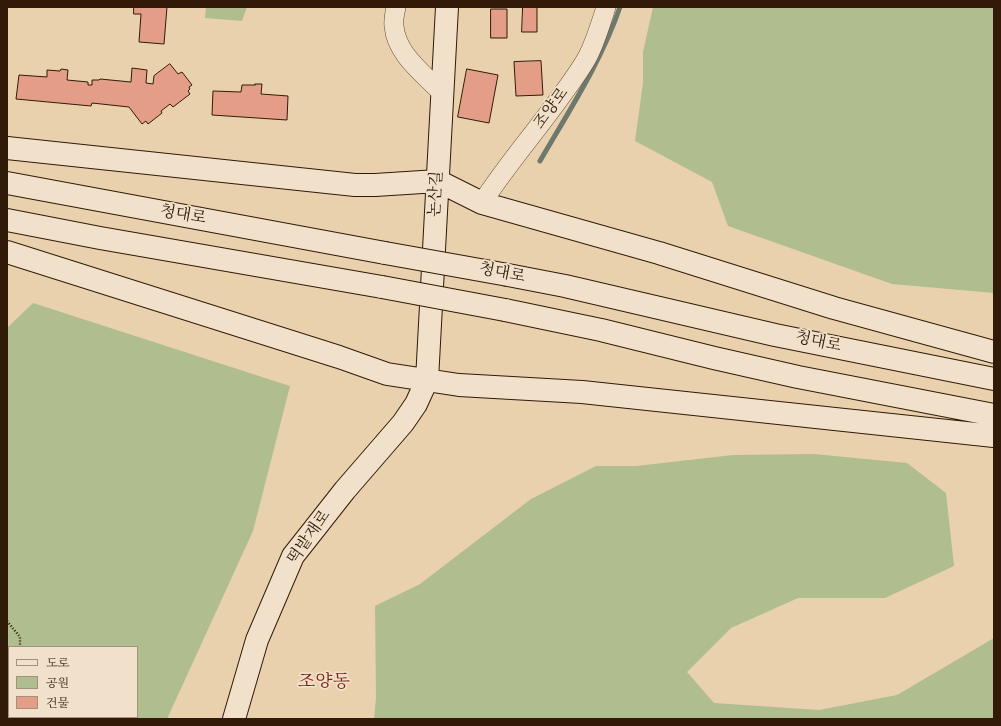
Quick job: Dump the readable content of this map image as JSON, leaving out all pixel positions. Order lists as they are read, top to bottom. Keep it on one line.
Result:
{"streets":{"street":["조양로","논산길","청대로","떡밭재로"]},"crossings":[["논산길","떡밭재로"]],"districts":["조양동"],"legend":["도로","공원","건물"]}
